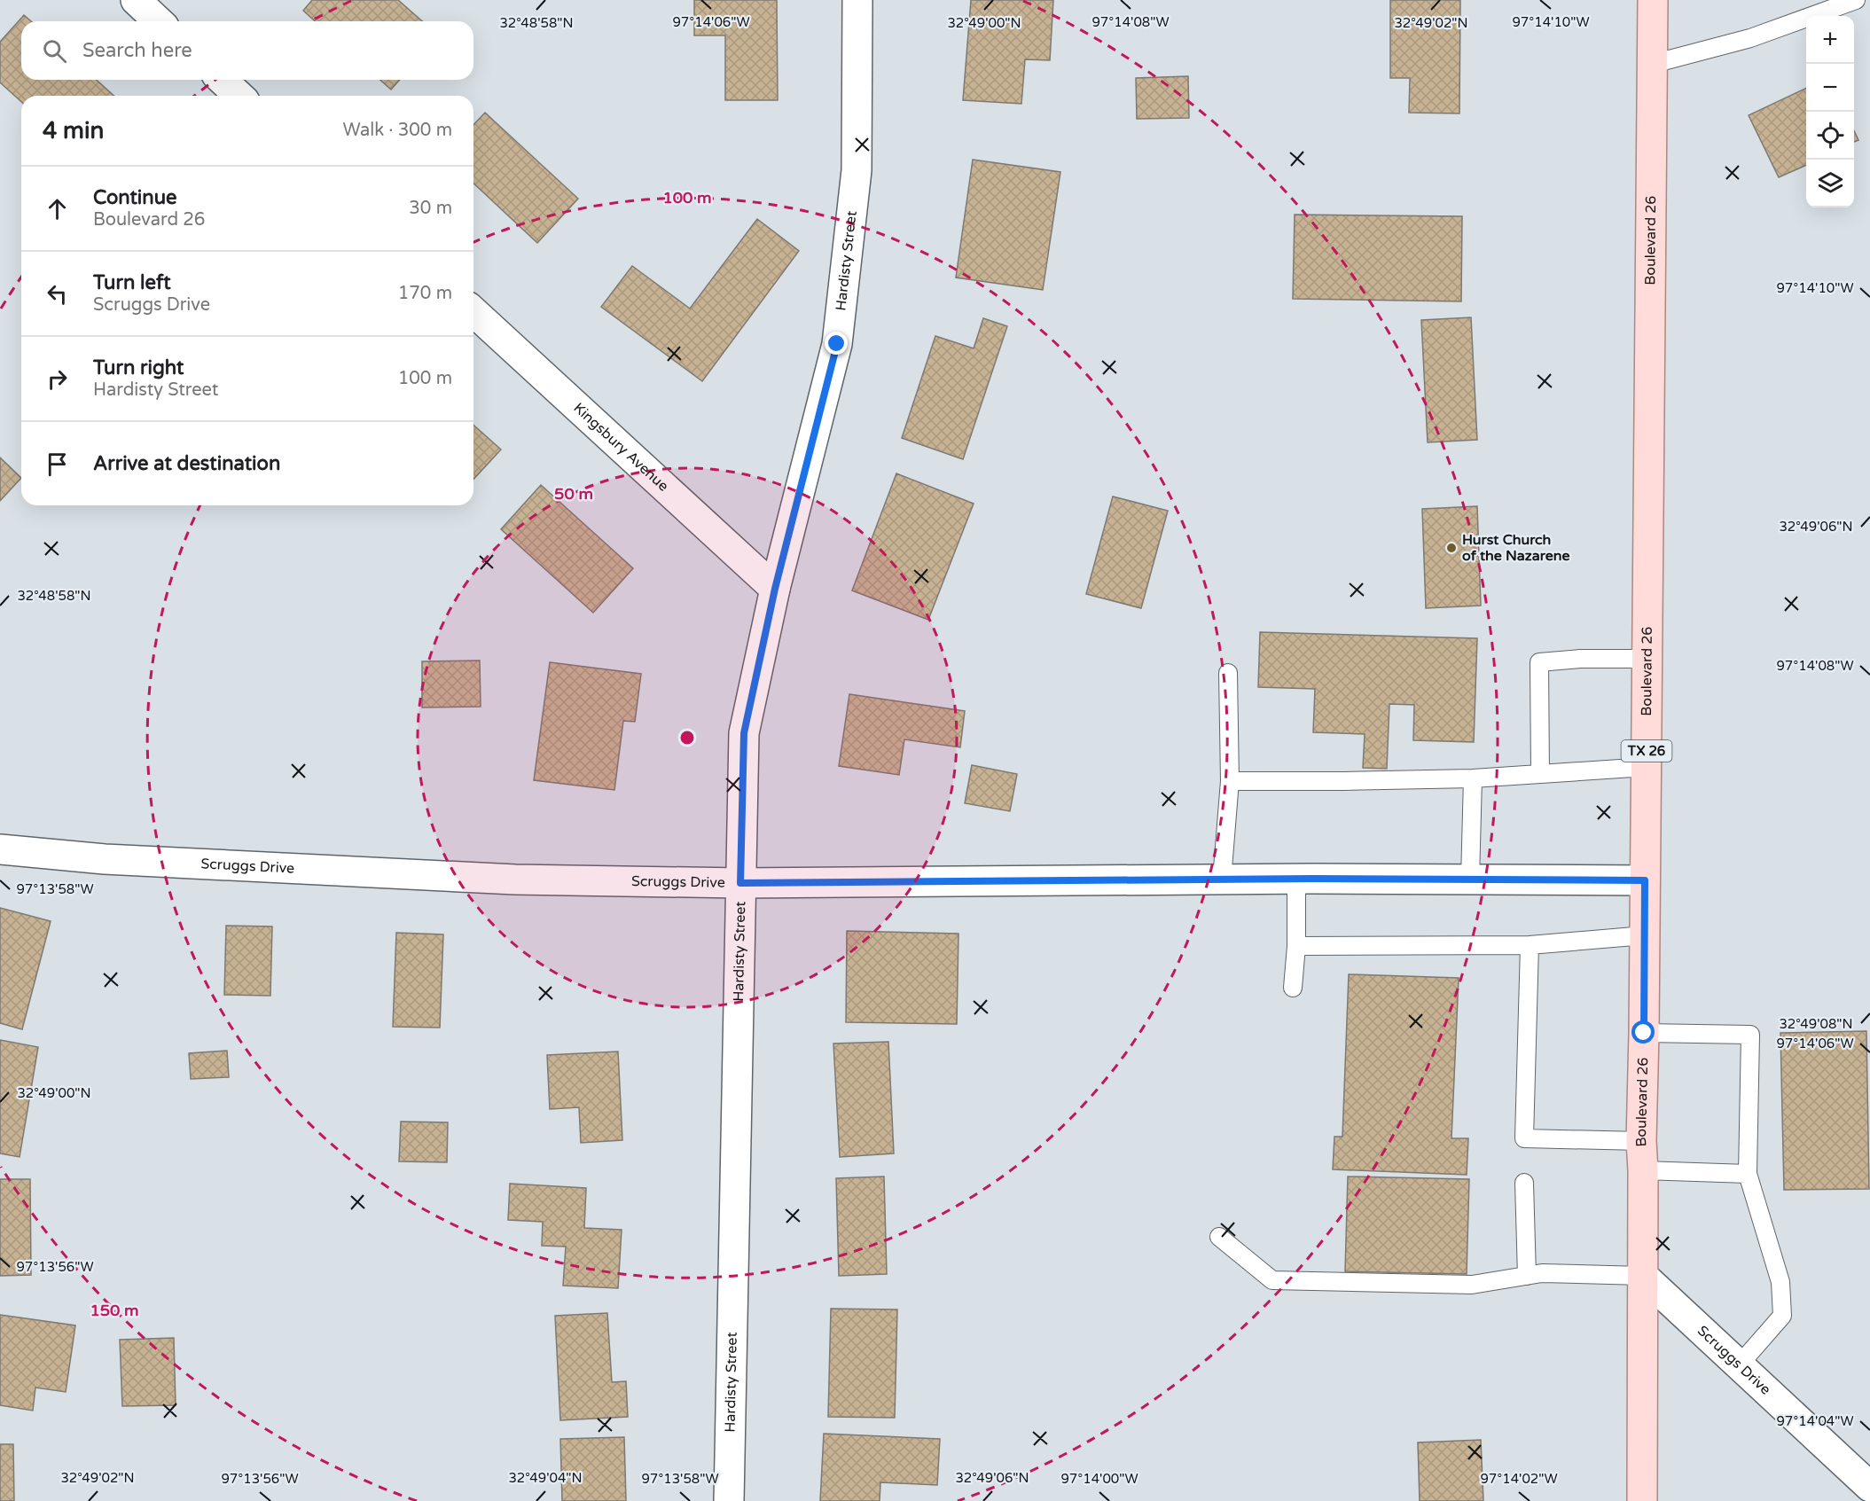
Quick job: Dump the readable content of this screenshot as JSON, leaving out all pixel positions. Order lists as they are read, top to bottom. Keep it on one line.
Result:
{"streets":{"main road":["Boulevard 26","TX 26"],"street":["Hardisty Street","Kingsbury Avenue","Scruggs Drive"]},"crossings":[["Boulevard 26","Scruggs Drive"],["Hardisty Street","Kingsbury Avenue"],["Hardisty Street","Scruggs Drive"]],"places":["Hurst Church of the Nazarene"],"page":{"map_buttons":["+","−"],"search":"Search here","heading":["4 min","Walk · 300 m"],"list":[["Continue","Boulevard 26","30 m"],["Turn left","Scruggs Drive","170 m"],["Turn right","Hardisty Street","100 m"],"Arrive at destination"]},"coordinates":["97°14'06\"W","97°14'08\"W","97°14'10\"W","32°48'58\"N","32°49'00\"N","32°49'02\"N","32°49'06\"N","97°13'58\"W","32°49'08\"N","97°13'56\"W","97°14'04\"W","32°49'04\"N","97°14'00\"W","97°14'02\"W"],"rings":["100 m","50 m","150 m"]}
